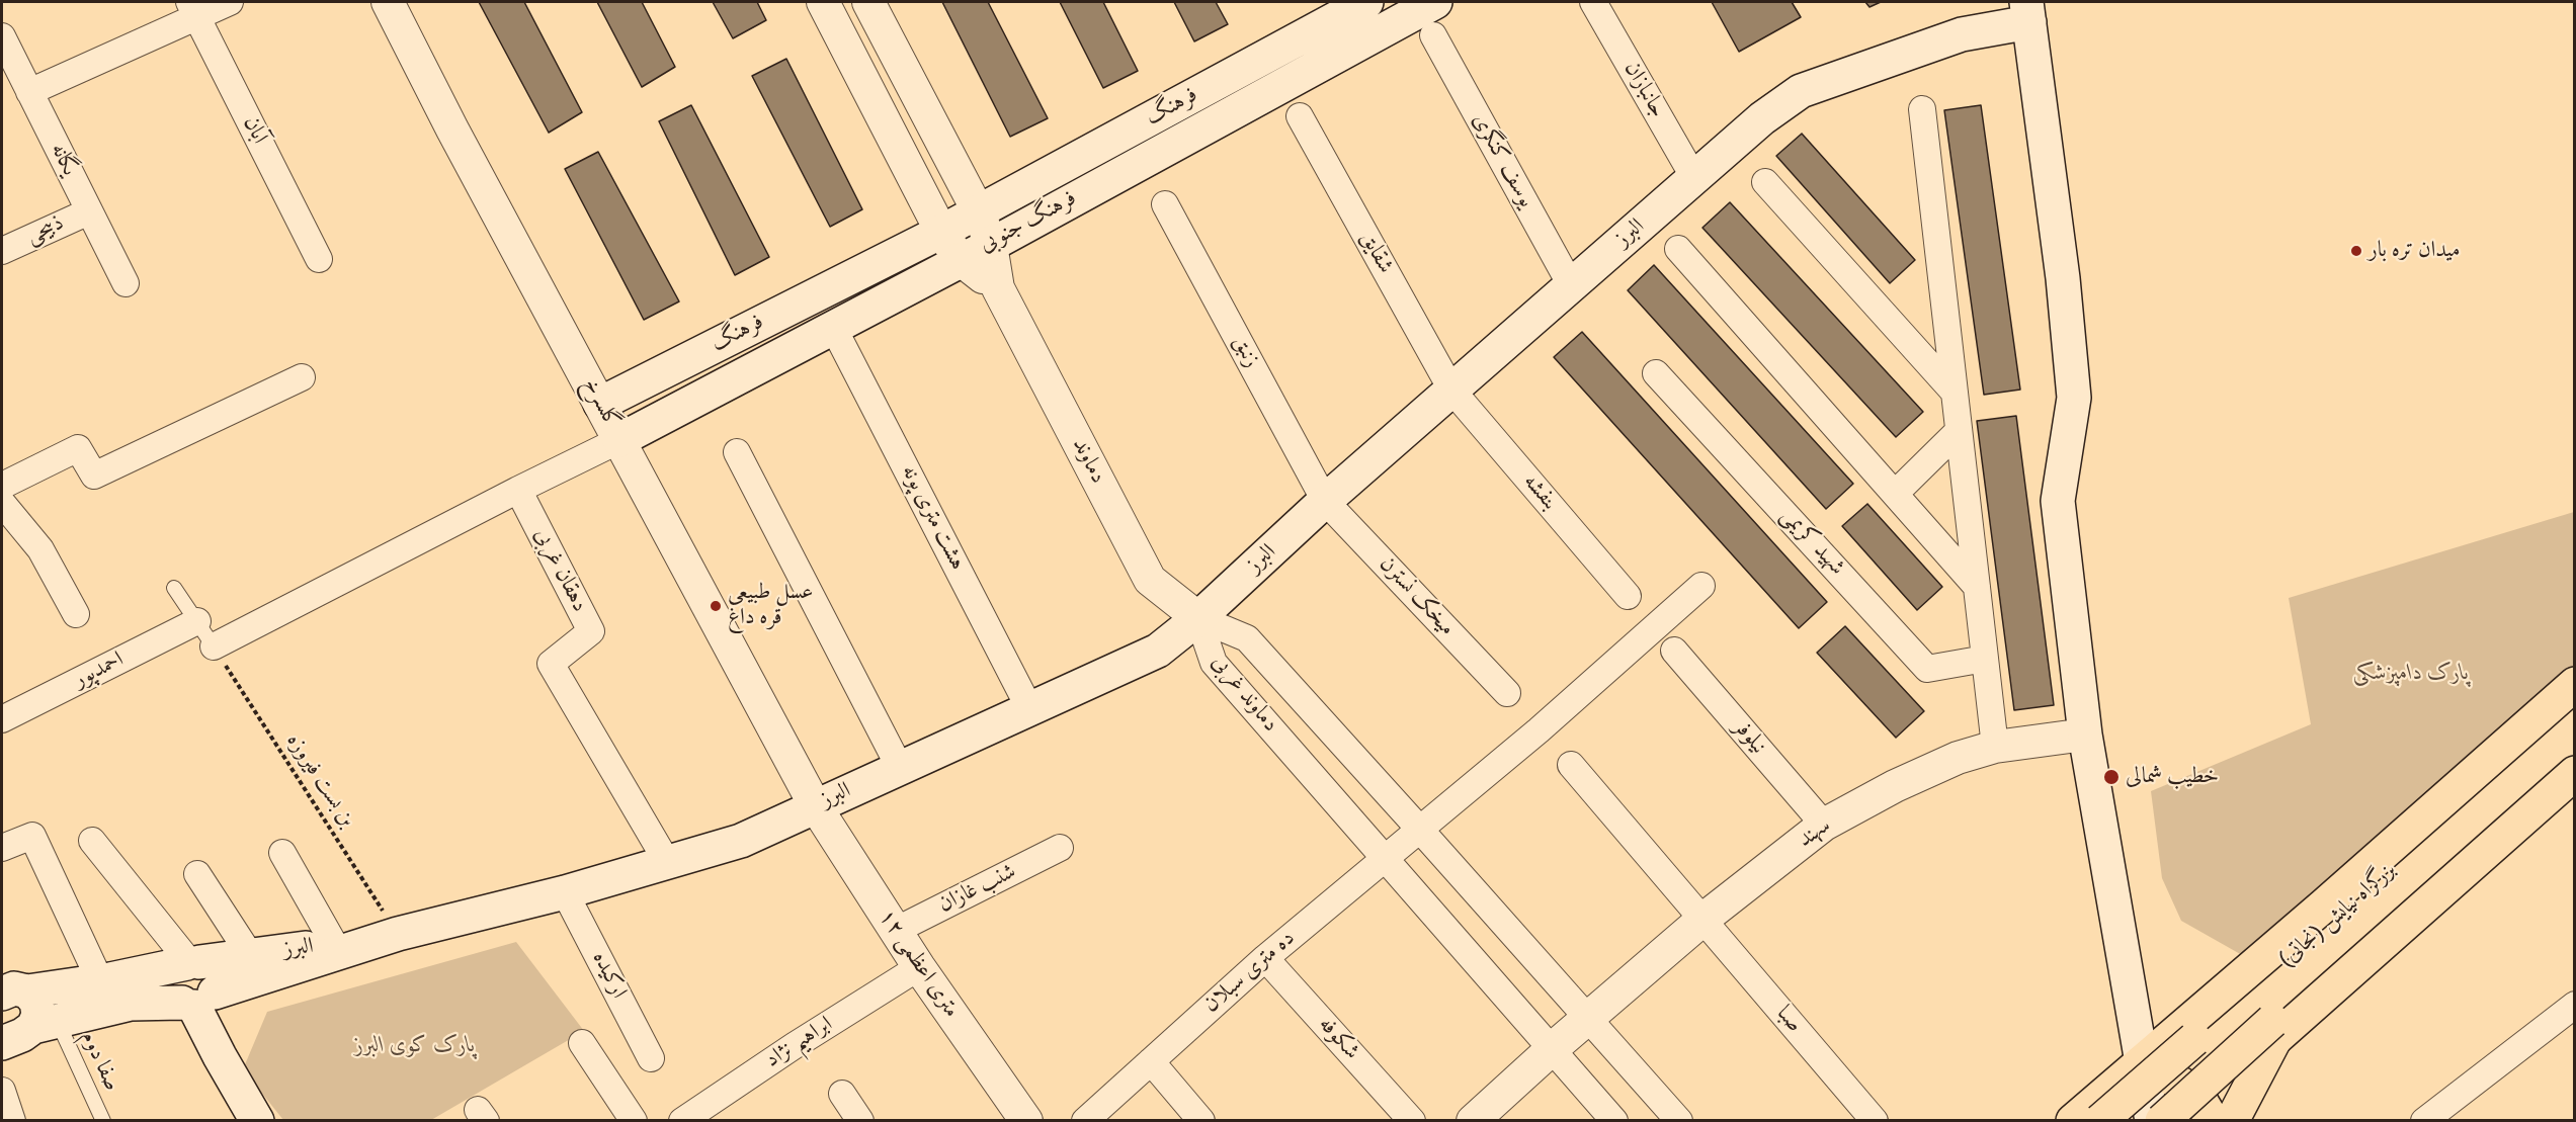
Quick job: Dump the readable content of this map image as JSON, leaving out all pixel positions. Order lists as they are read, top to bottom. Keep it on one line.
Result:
{"streets":{"main road":["فرهنگ","فرهنگ جنوبی","البرز","بزرگراه نیایش (نجاتی)"],"street":["جانبازان","آبان","یگانه","یوسف کنگری","ذبیحی","شقایق","زنبق","گلسرخ","دماوند","بنفشه","هشت متری پونه","شهید کریمی","دهقان غربی","میخک نسترن","احمدپور","دماوند غربی","نیلوفر","سهند","شنب غازان","۱۲ متری اعظمی","ده متری سبلان","ارکیده","صبا","شکوفه","ابراهیم نژاد"],"lane":["صفا دوم"],"path":["بن بست فیروزه"]},"crossings":[["جانبازان","البرز"],["فرهنگ","گلسرخ"],["یگانه","ذبیحی"],["یوسف کنگری","البرز"],["فرهنگ جنوبی","گلسرخ"],["فرهنگ جنوبی","هشت متری پونه"],["البرز","شقایق"],["البرز","زنبق"],["البرز","گلسرخ"],["البرز","دماوند"],["البرز","بنفشه"],["البرز","هشت متری پونه"],["البرز","دهقان غربی"],["البرز","میخک نسترن"],["البرز","دماوند غربی"],["البرز","بن بست فیروزه"],["البرز","۱۲ متری اعظمی"],["البرز","ارکیده"],["البرز","صفا دوم"],["شقایق","بنفشه"],["زنبق","میخک نسترن"],["گلسرخ","۱۲ متری اعظمی"],["دماوند","دماوند غربی"],["دماوند غربی","سهند"],["دماوند غربی","ده متری سبلان"],["نیلوفر","سهند"],["سهند","صبا"],["شنب غازان","۱۲ متری اعظمی"],["۱۲ متری اعظمی","ابراهیم نژاد"],["ده متری سبلان","شکوفه"]],"parks":["پارک دامپزشکی","پارک کوی البرز"],"places":["میدان تره بار","عسل طبیعی قره داغ","خطیب شمالی"]}
